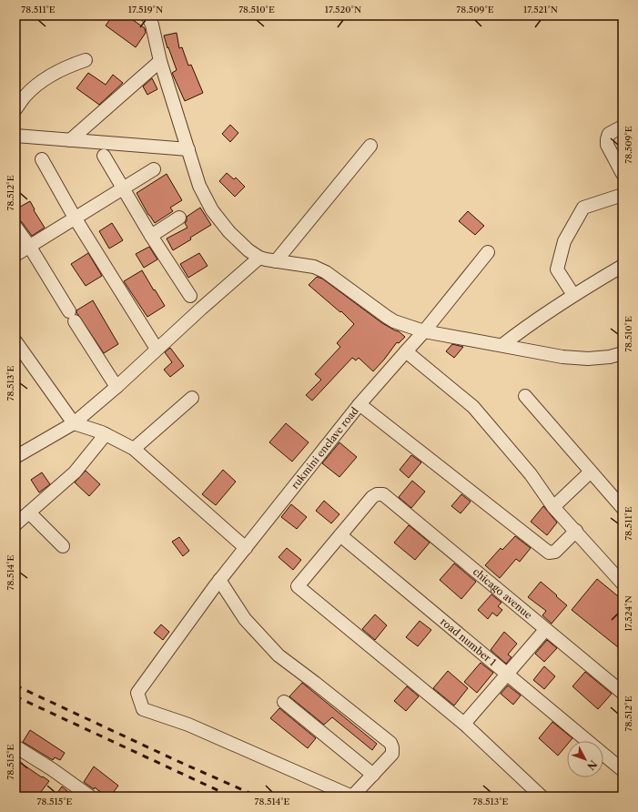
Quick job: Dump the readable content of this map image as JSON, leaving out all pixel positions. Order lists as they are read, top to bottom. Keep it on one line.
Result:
{"streets":{"street":["rukmini enclave road","chicago avenue","road number 1"]},"crossings":[["chicago avenue","road number 1"]],"north":"bottom right","coordinates":["78.511°E","17.519°N","78.510°E","17.520°N","78.509°E","17.521°N","78.512°E","78.513°E","78.514°E","17.524°N","78.515°E"]}
